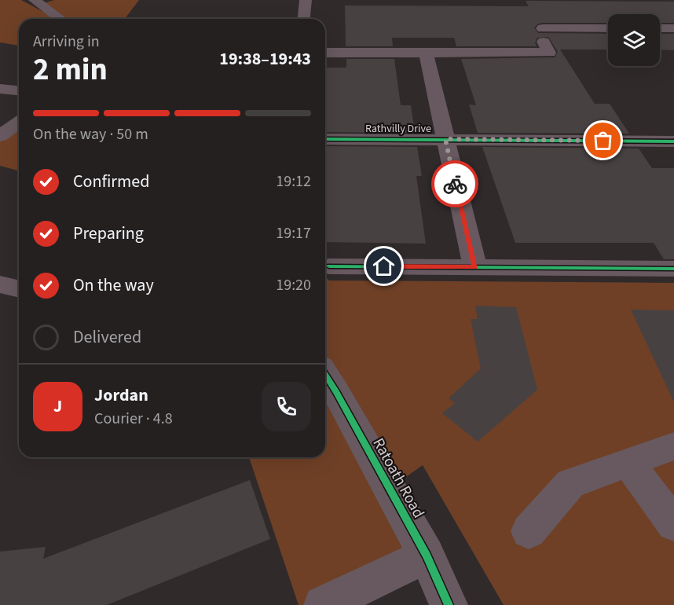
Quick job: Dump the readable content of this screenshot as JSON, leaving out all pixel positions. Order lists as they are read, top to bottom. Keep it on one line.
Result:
{"streets":{"street":["Rathvilly Drive","Ratoath Road"]},"page":{"heading":["2 min","Arriving in","19:38–19:43"],"panel":["Jordan","Courier · 4.8"],"bar":"On the way · 50 m","list":[["Confirmed","19:12"],["Preparing","19:17"],["On the way","19:20"],"Delivered"],"round":"J"}}
